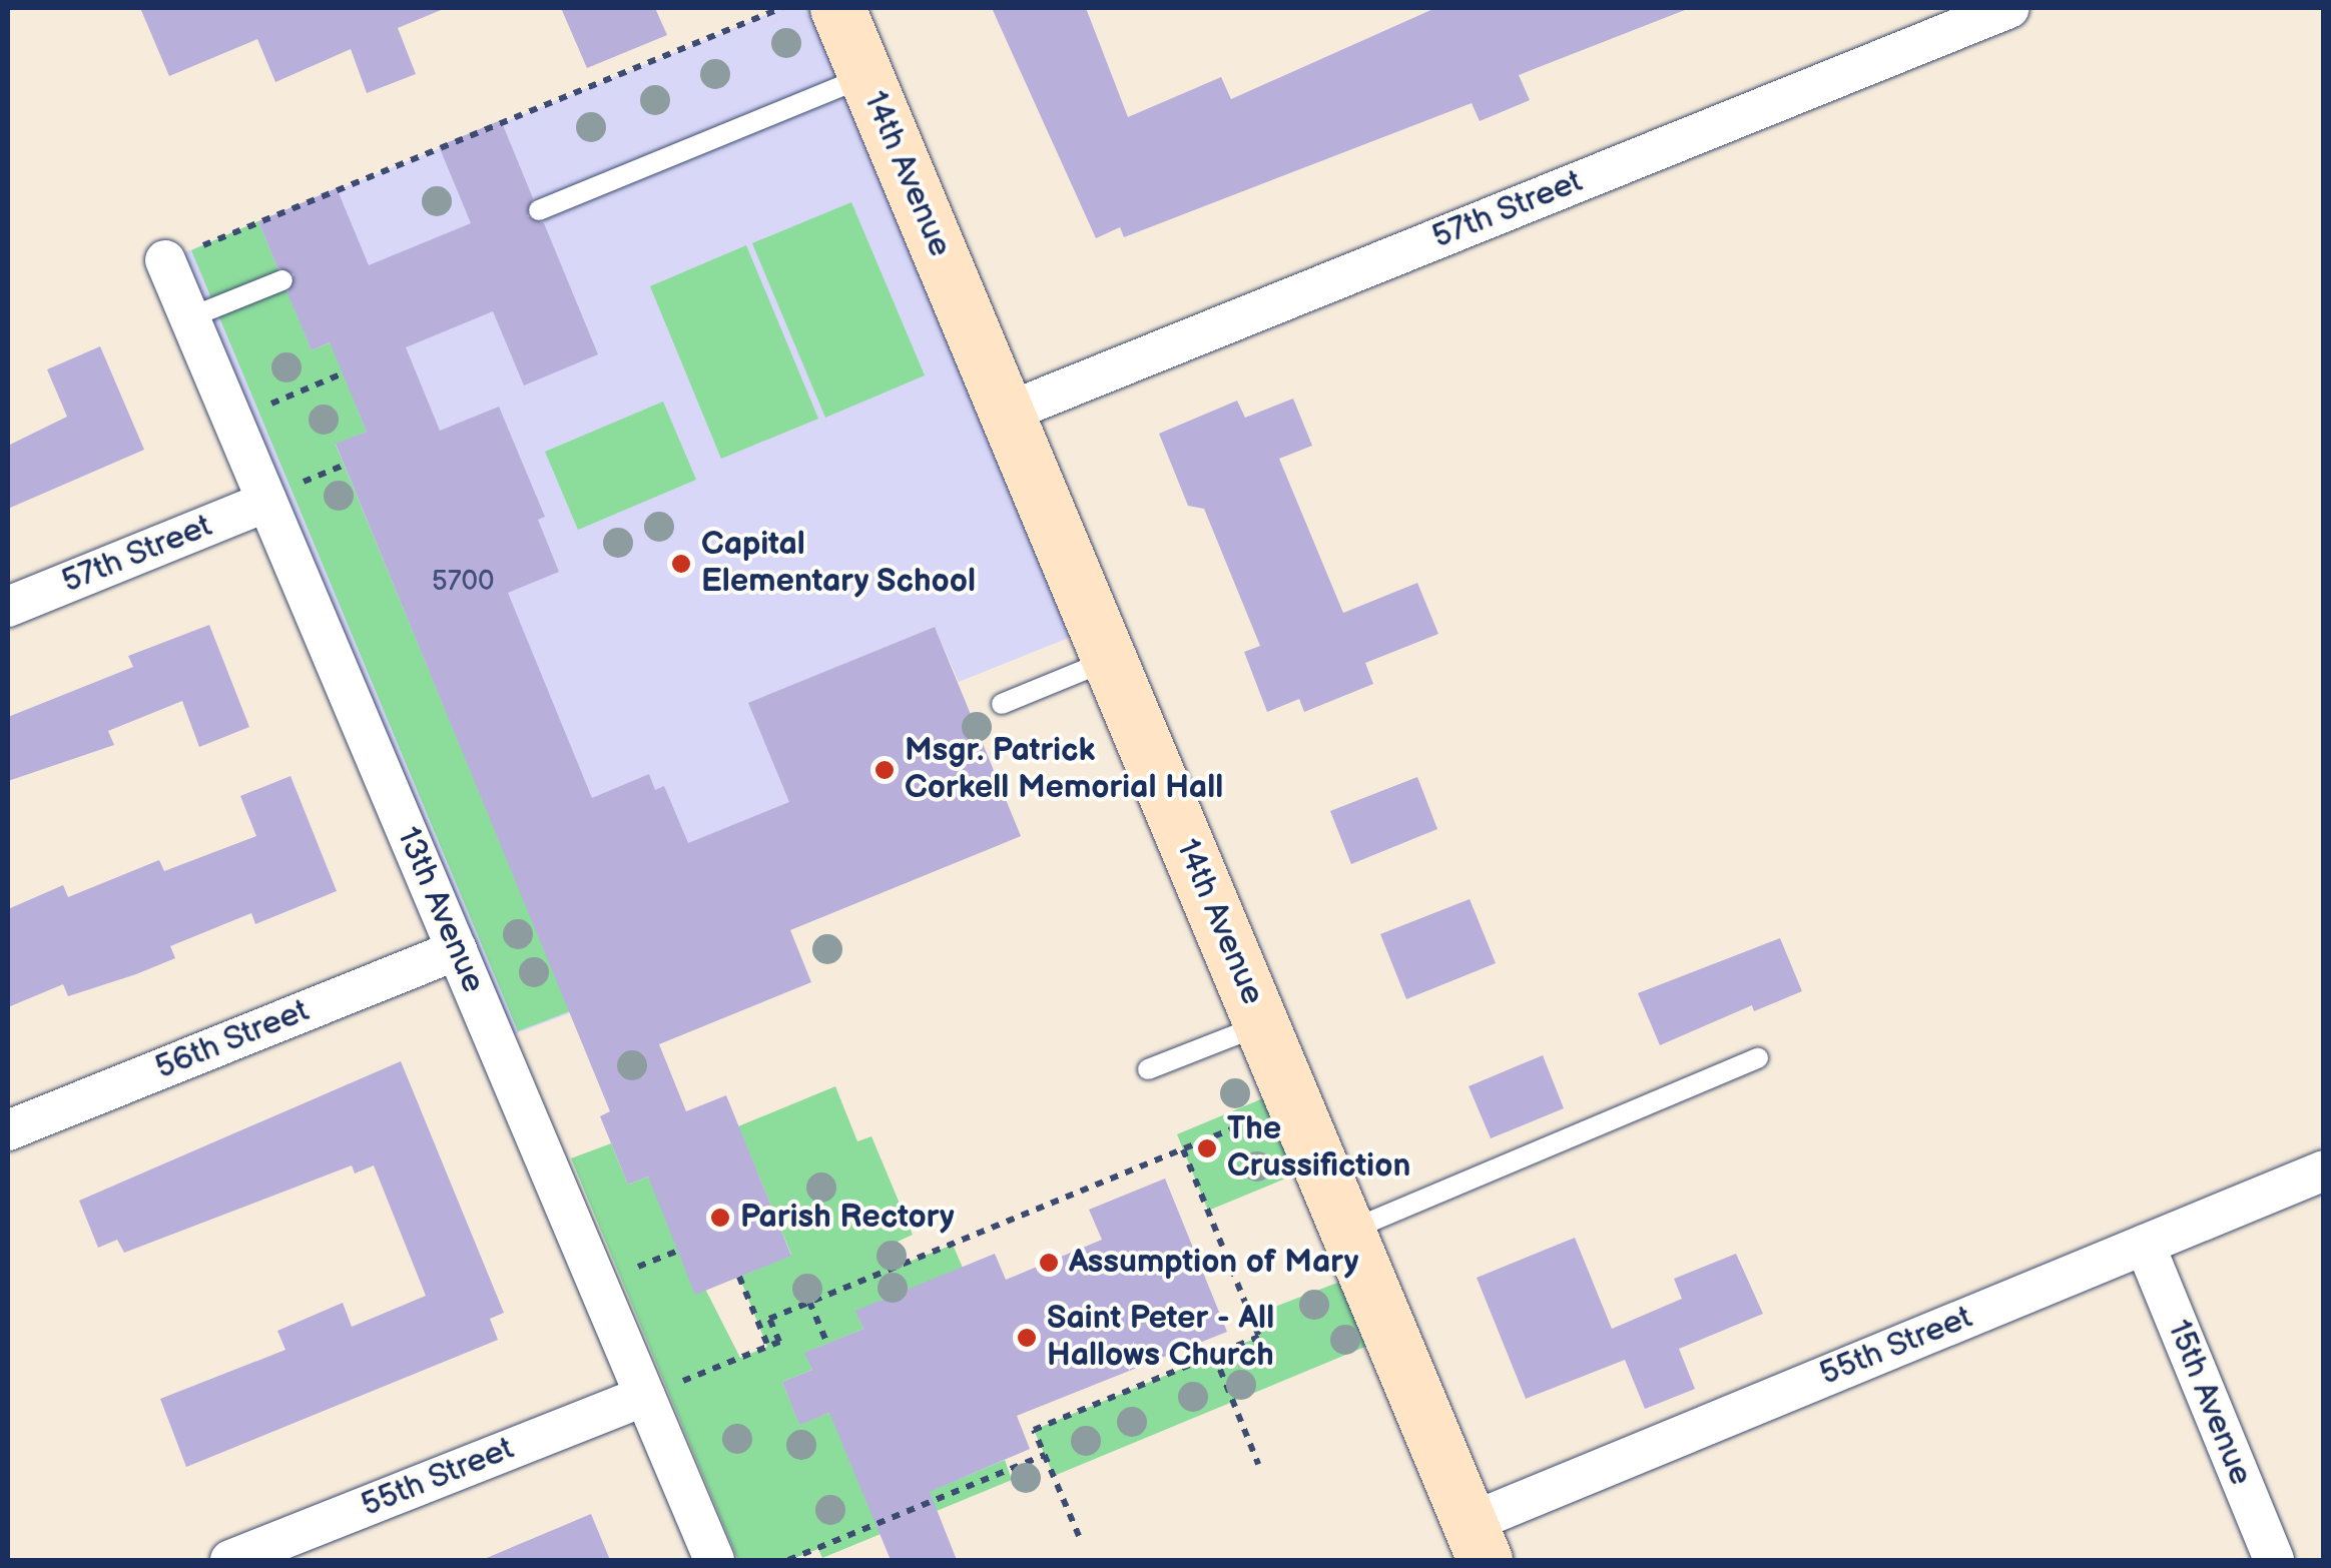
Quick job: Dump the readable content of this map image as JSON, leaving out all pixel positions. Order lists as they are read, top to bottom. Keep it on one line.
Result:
{"streets":{"street":["14th Avenue","57th Street","13th Avenue","56th Street","55th Street","15th Avenue"]},"crossings":[["14th Avenue","57th Street"],["14th Avenue","55th Street"],["57th Street","13th Avenue"],["13th Avenue","56th Street"],["13th Avenue","55th Street"],["55th Street","15th Avenue"]],"places":["Capital Elementary School","Msgr. Patrick Corkell Memorial Hall","The Crussifiction","Parish Rectory","Assumption of Mary","Saint Peter - All Hallows Church"],"house_numbers":["5700"]}
